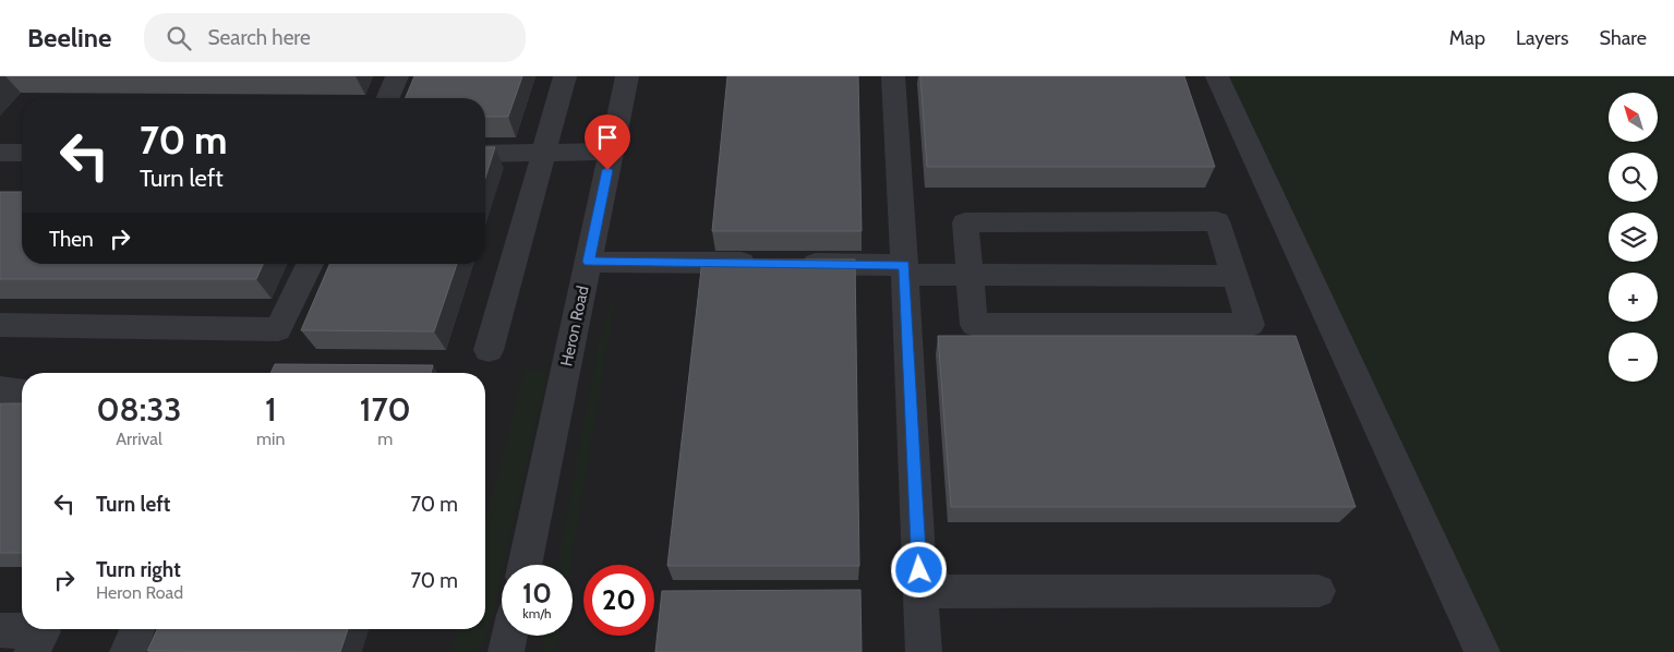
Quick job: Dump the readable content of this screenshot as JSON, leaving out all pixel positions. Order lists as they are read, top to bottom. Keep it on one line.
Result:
{"streets":{"street":["Heron Road"]},"north":"top left","page":{"header":"Beeline","search":"Search here","nav":["Map","Layers","Share"],"map_buttons":["+","−"],"turn":["70 m","Turn left"],"then":"Then","eta":["08:33","Arrival","1","min","170","m"],"list":[{"name":"Turn left","value":"70 m"},{"name":"Turn right","note":"Heron Road","value":"70 m"}],"speed":"10 km/h","limit":"20"}}
